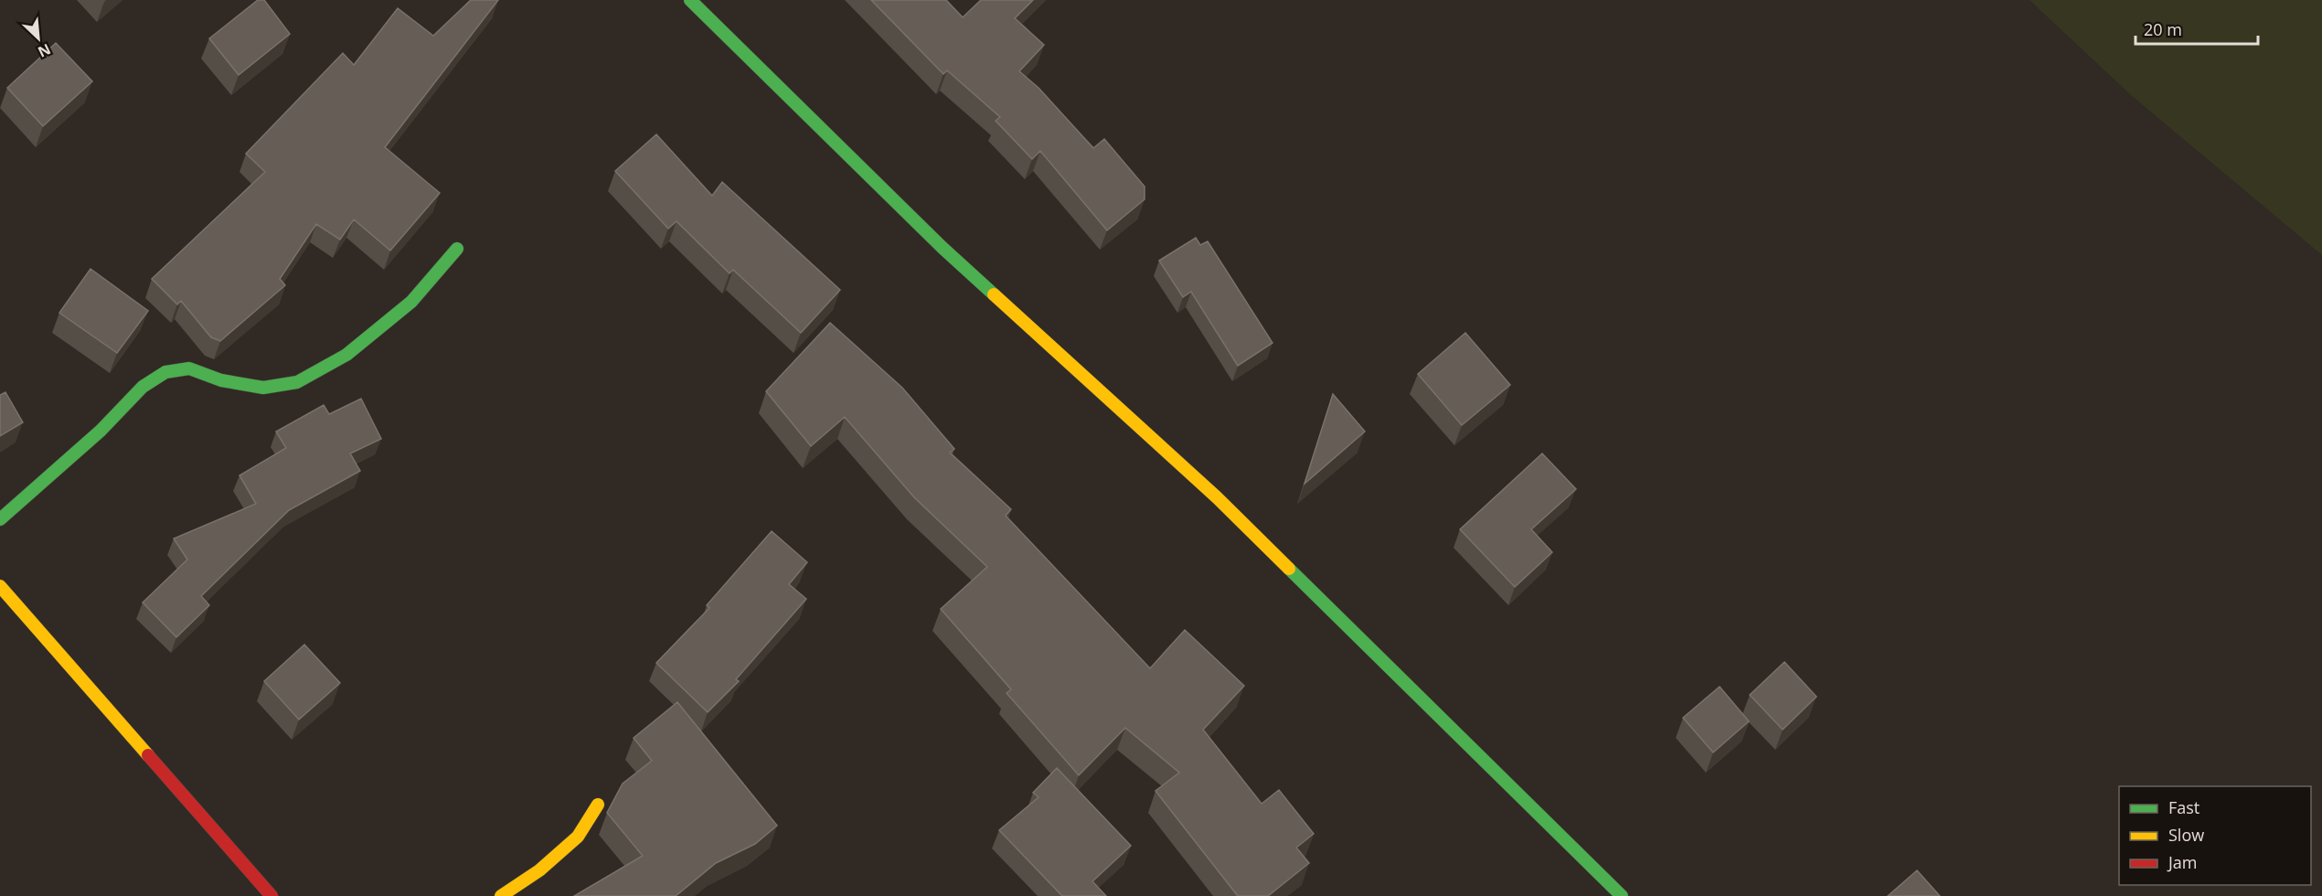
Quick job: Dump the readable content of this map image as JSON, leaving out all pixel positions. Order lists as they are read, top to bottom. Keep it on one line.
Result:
{"legend":["Fast","Slow","Jam"],"scale_bar":"20 m","north":"bottom right"}
